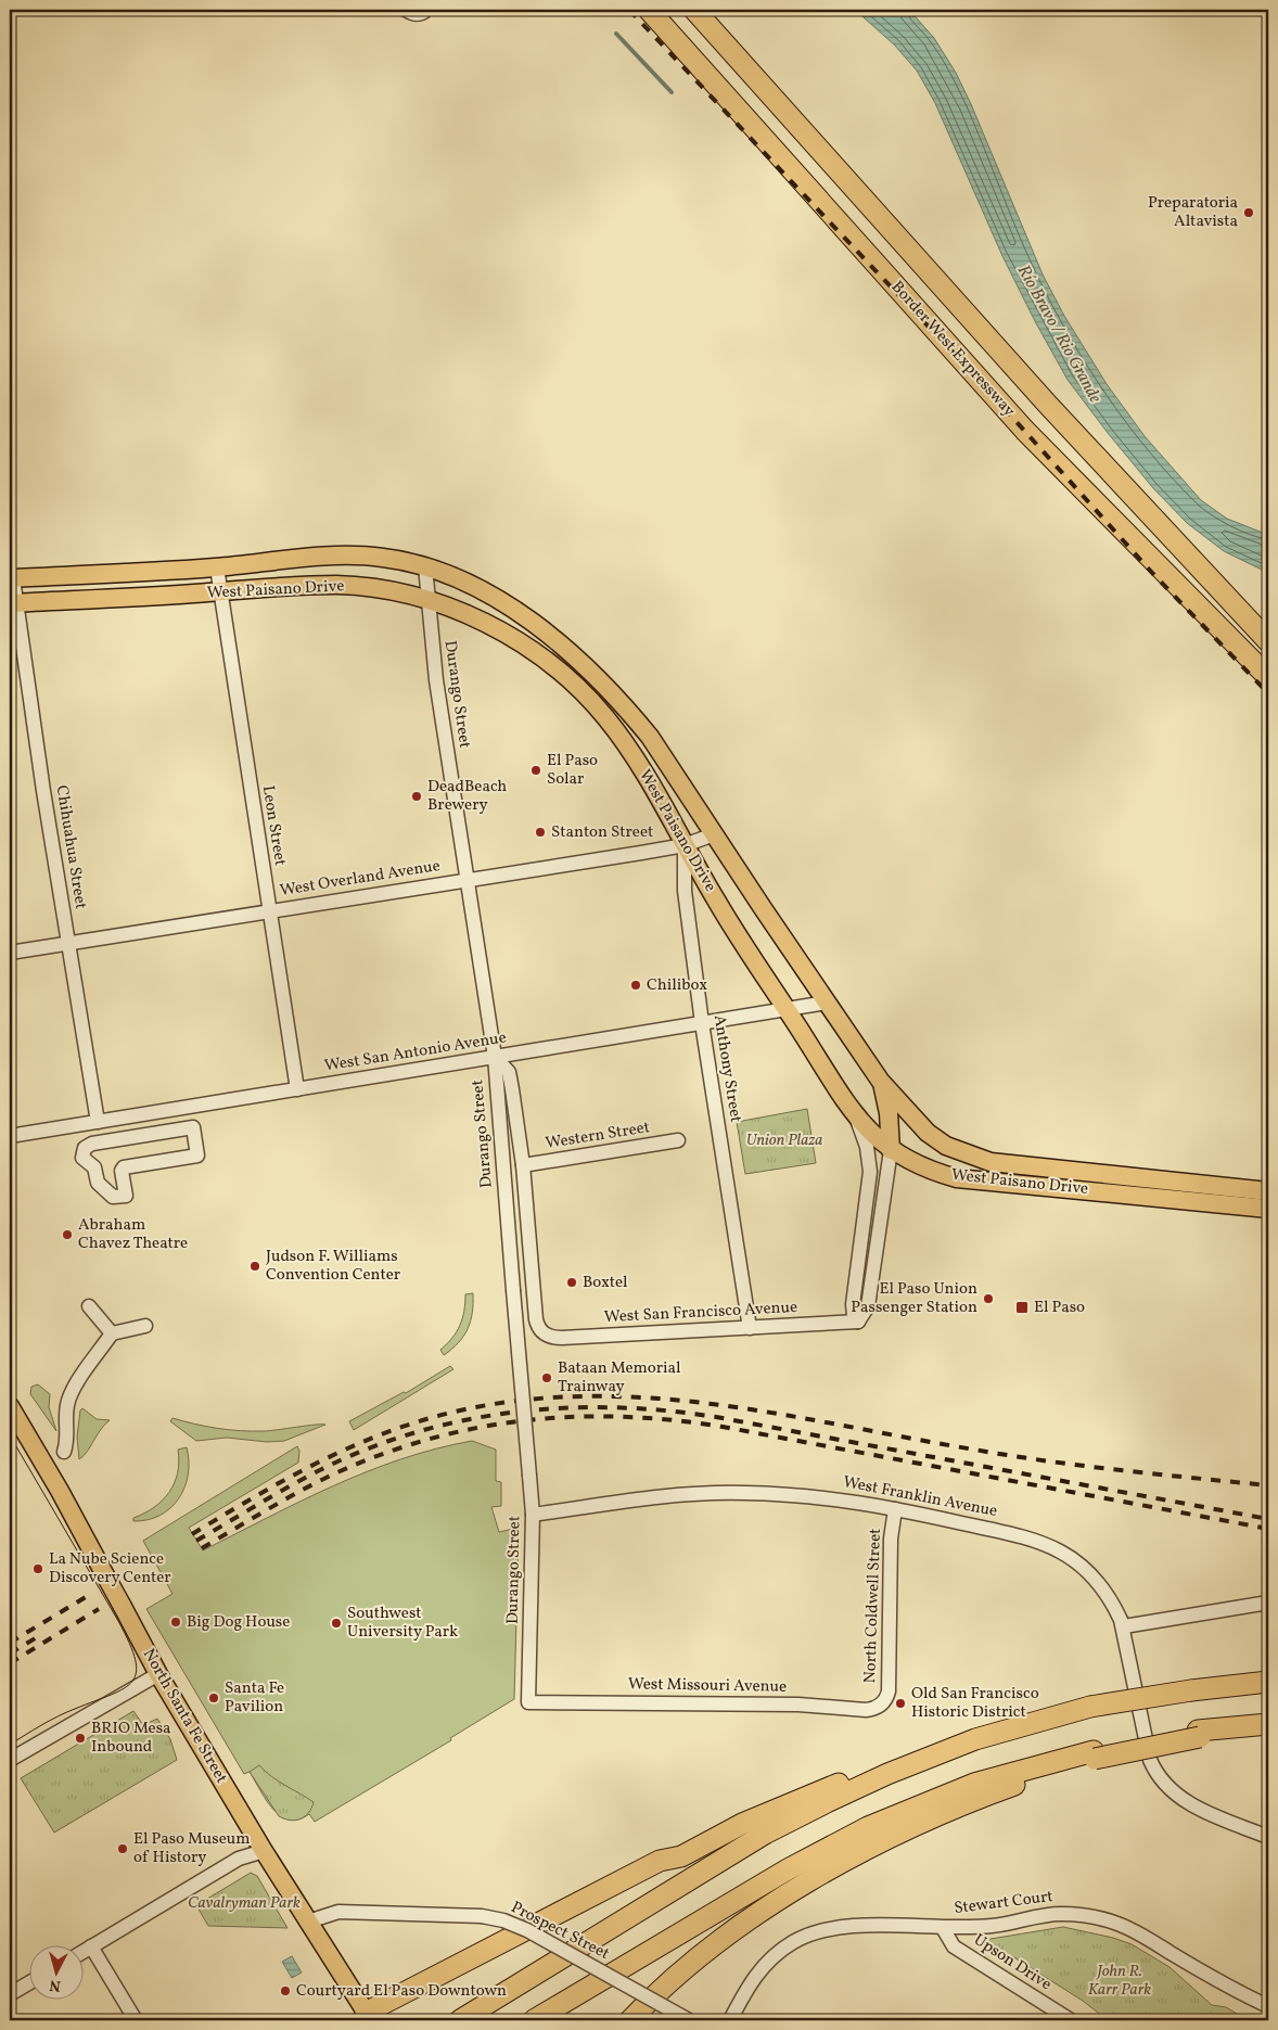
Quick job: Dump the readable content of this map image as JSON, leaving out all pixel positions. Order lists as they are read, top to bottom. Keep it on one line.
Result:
{"streets":{"highway":["Border West Expressway"],"main road":["West Paisano Drive","North Santa Fe Street"],"street":["Durango Street","Leon Street","Chihuahua Street","West Overland Avenue","West San Antonio Avenue","Anthony Street","Western Street","West San Francisco Avenue","West Franklin Avenue","North Coldwell Street","West Missouri Avenue","Stewart Court","Prospect Street","Upson Drive"]},"crossings":[["West Paisano Drive","Durango Street"],["West Paisano Drive","Leon Street"],["West Paisano Drive","Chihuahua Street"],["West Paisano Drive","West Overland Avenue"],["West Paisano Drive","West San Antonio Avenue"],["West Paisano Drive","Anthony Street"],["Durango Street","West Overland Avenue"],["Durango Street","West San Antonio Avenue"],["Durango Street","West Franklin Avenue"],["Durango Street","West Missouri Avenue"],["Leon Street","West Overland Avenue"],["Leon Street","West San Antonio Avenue"],["Chihuahua Street","West Overland Avenue"],["Chihuahua Street","West San Antonio Avenue"],["West Overland Avenue","Anthony Street"],["West San Antonio Avenue","Anthony Street"],["Anthony Street","West San Francisco Avenue"],["Western Street","West San Francisco Avenue"],["West Franklin Avenue","North Coldwell Street"],["North Coldwell Street","West Missouri Avenue"],["North Santa Fe Street","Prospect Street"],["Stewart Court","Upson Drive"]],"water":["Río Bravo / Rio Grande"],"parks":["Union Plaza","Cavalryman Park","John R. Karr Park"],"places":{"other":["Preparatoria Altavista","El Paso Solar","DeadBeach Brewery","Stanton Street","Chilibox","Abraham Chavez Theatre","Judson F. Williams Convention Center","Boxtel","El Paso Union Passenger Station","Bataan Memorial Trainway","La Nube Science Discovery Center","Big Dog House","Southwest University Park","Santa Fe Pavilion","Old San Francisco Historic District","BRIO Mesa Inbound","El Paso Museum of History","Courtyard El Paso Downtown"],"transit":["El Paso"]},"north":"bottom"}
